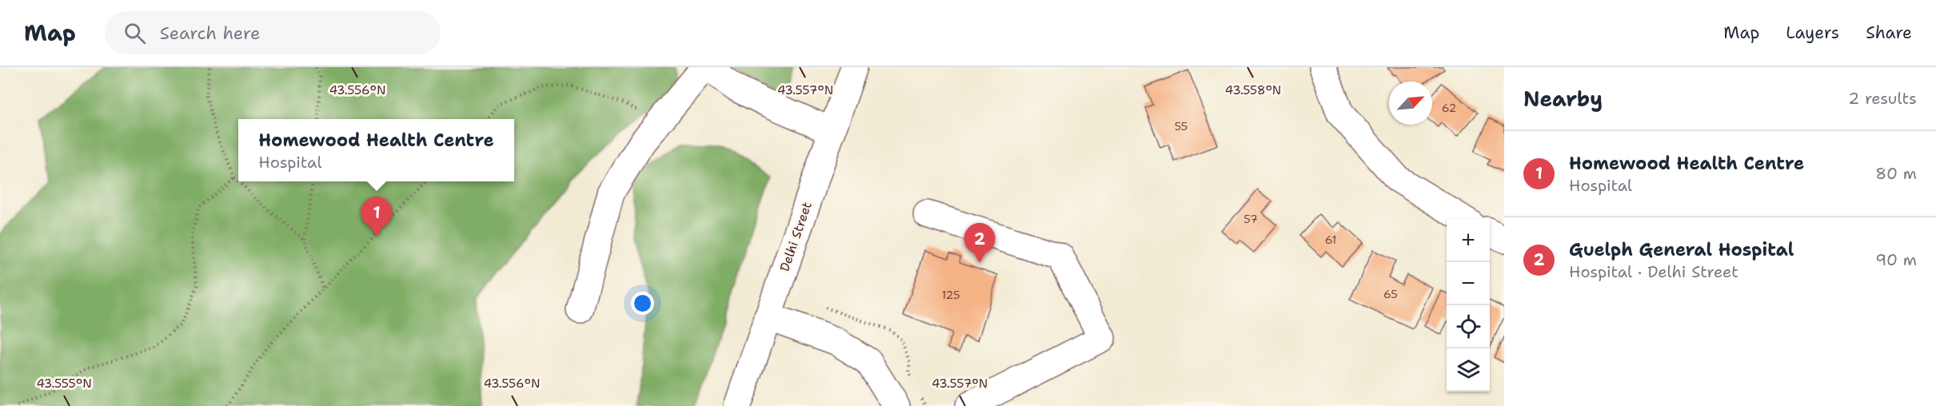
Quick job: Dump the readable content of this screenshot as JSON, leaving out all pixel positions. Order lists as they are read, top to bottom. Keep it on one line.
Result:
{"streets":{"street":["Delhi Street"]},"house_numbers":["62","55","57","61","65","125"],"north":"top right","page":{"header":"Map","search":"Search here","nav":["Map","Layers","Share"],"heading":["Nearby","2 results"],"popup":["Homewood Health Centre","Hospital"],"list":[{"mark":"1","name":"Homewood Health Centre","note":"Hospital","value":"80 m"},{"mark":"2","name":"Guelph General Hospital","note":"Hospital · Delhi Street","value":"90 m"}],"pins":["1","2"],"map_buttons":["+","−"]},"coordinates":["43.556°N","43.557°N","43.558°N","43.555°N"]}
